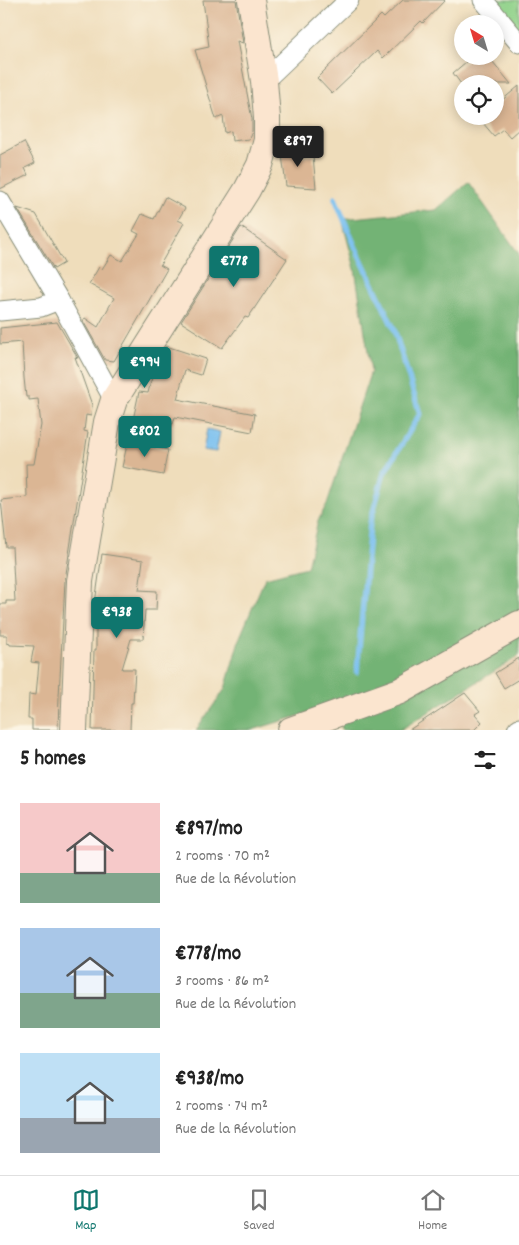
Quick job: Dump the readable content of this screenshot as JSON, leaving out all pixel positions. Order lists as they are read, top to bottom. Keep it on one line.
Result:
{"north":"top left","page":{"price":["€897","€778","€994","€802","€938"],"heading":"5 homes","list":[{"name":"€897/mo","note":"2 rooms · 70 m² · Rue de la Révolution"},{"name":"€778/mo","note":"3 rooms · 86 m² · Rue de la Révolution"},{"name":"€938/mo","note":"2 rooms · 74 m² · Rue de la Révolution"}],"tabs":["Map","Saved","Home"]}}
